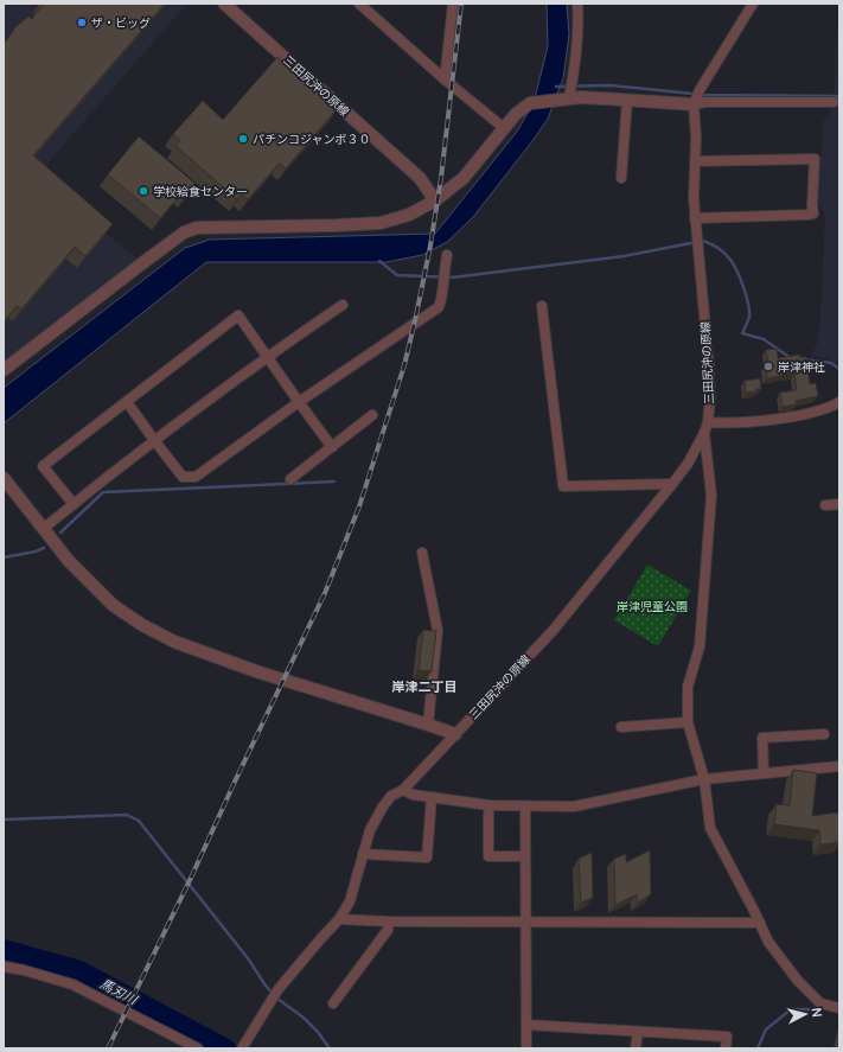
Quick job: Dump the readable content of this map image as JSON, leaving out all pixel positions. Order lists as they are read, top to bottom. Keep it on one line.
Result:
{"streets":{"street":["三田尻沖の原線"]},"districts":["岸津二丁目"],"water":["馬刃川"],"parks":["岸津児童公園"],"places":["ザ・ビッグ","パチンコジャンボ３０","学校給食センター","岸津神社"],"north":"right"}
